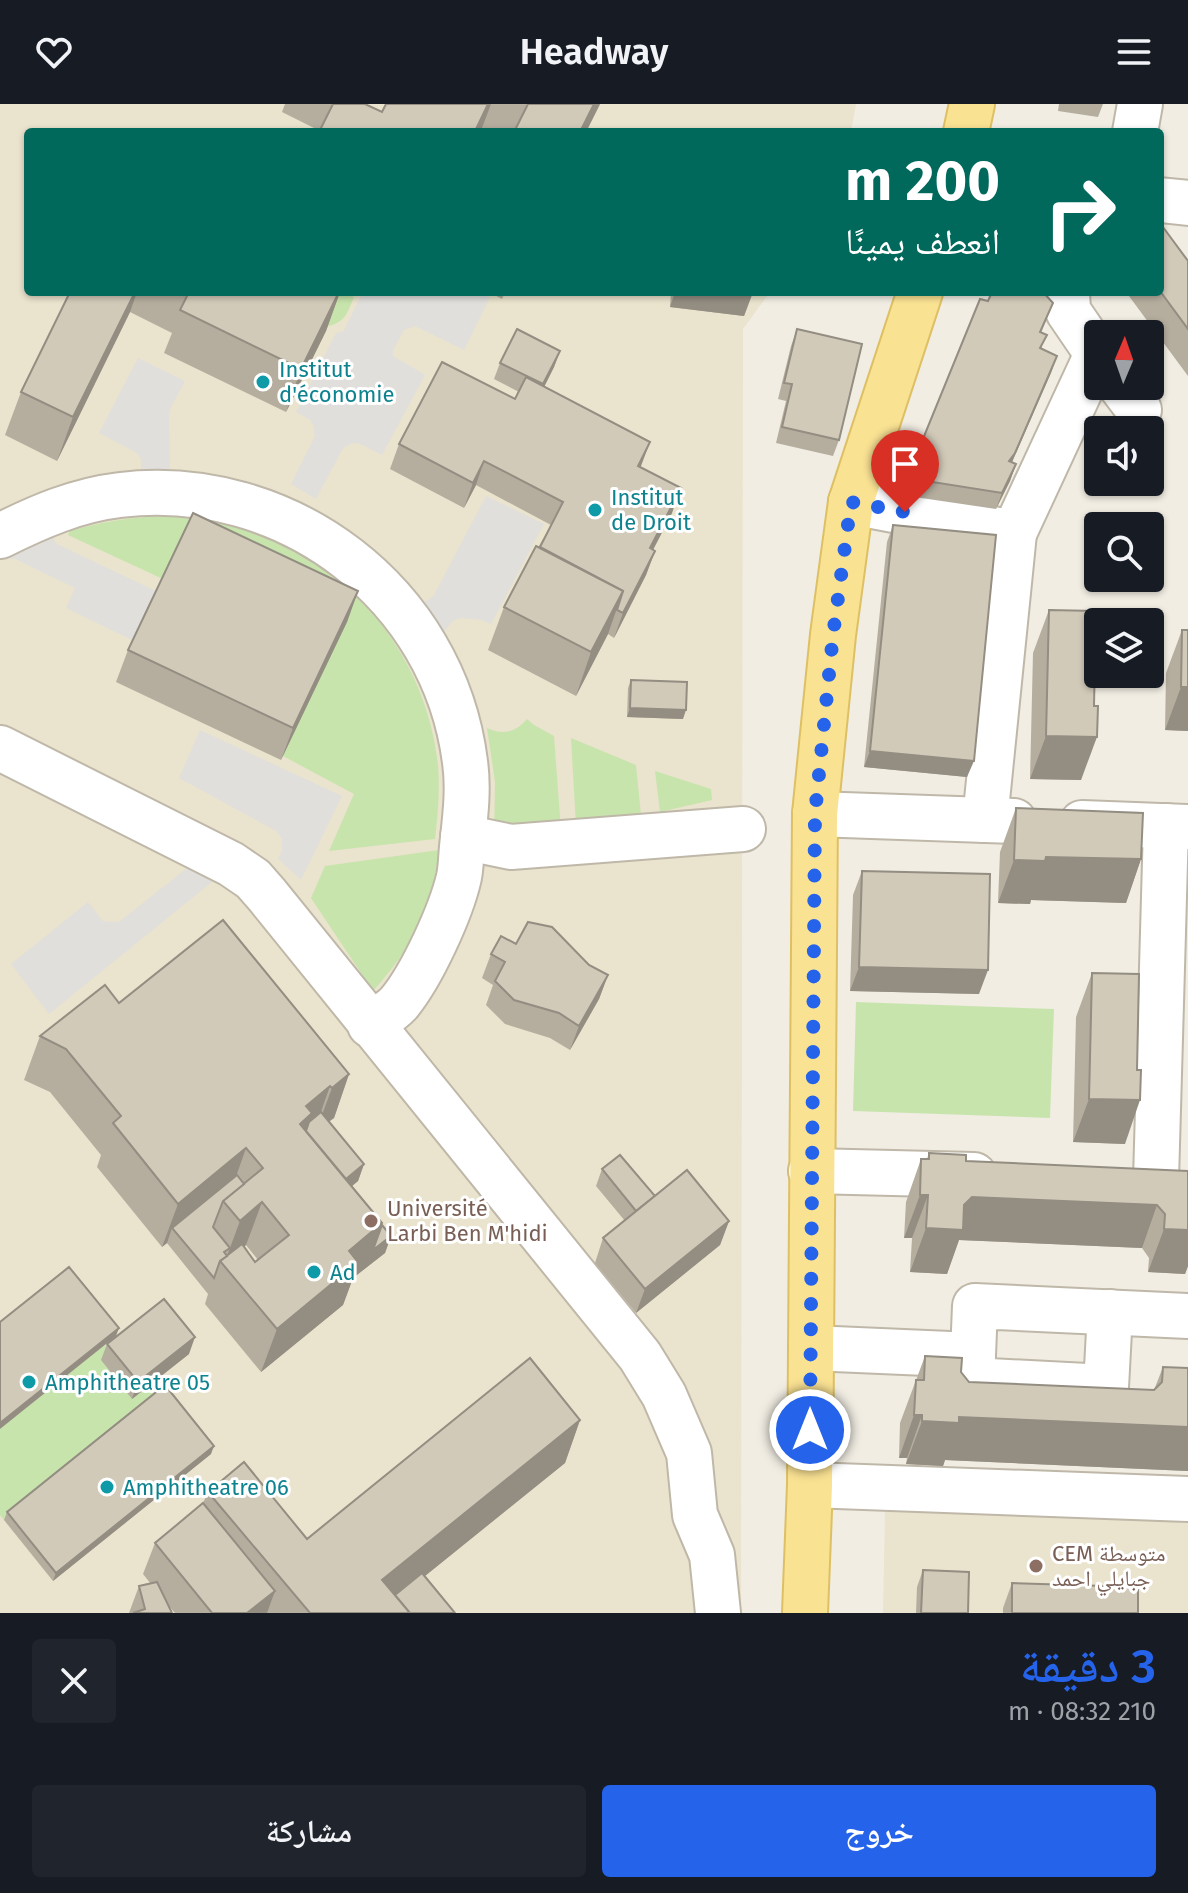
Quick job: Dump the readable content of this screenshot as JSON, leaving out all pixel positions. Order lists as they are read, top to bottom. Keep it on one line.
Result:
{"places":["Institut d'économie","Institut de Droit","Université Larbi Ben M'hidi","Ad","Amphitheatre 05","Amphitheatre 06","CEM متوسطة جبايلي احمد"],"north":"top","page":{"header":"Headway","turn":["200 m","انعطف يمينًا"],"heading":["3 دقيقة","210 m · 08:32"],"buttons":["خروج","مشاركة"]}}
